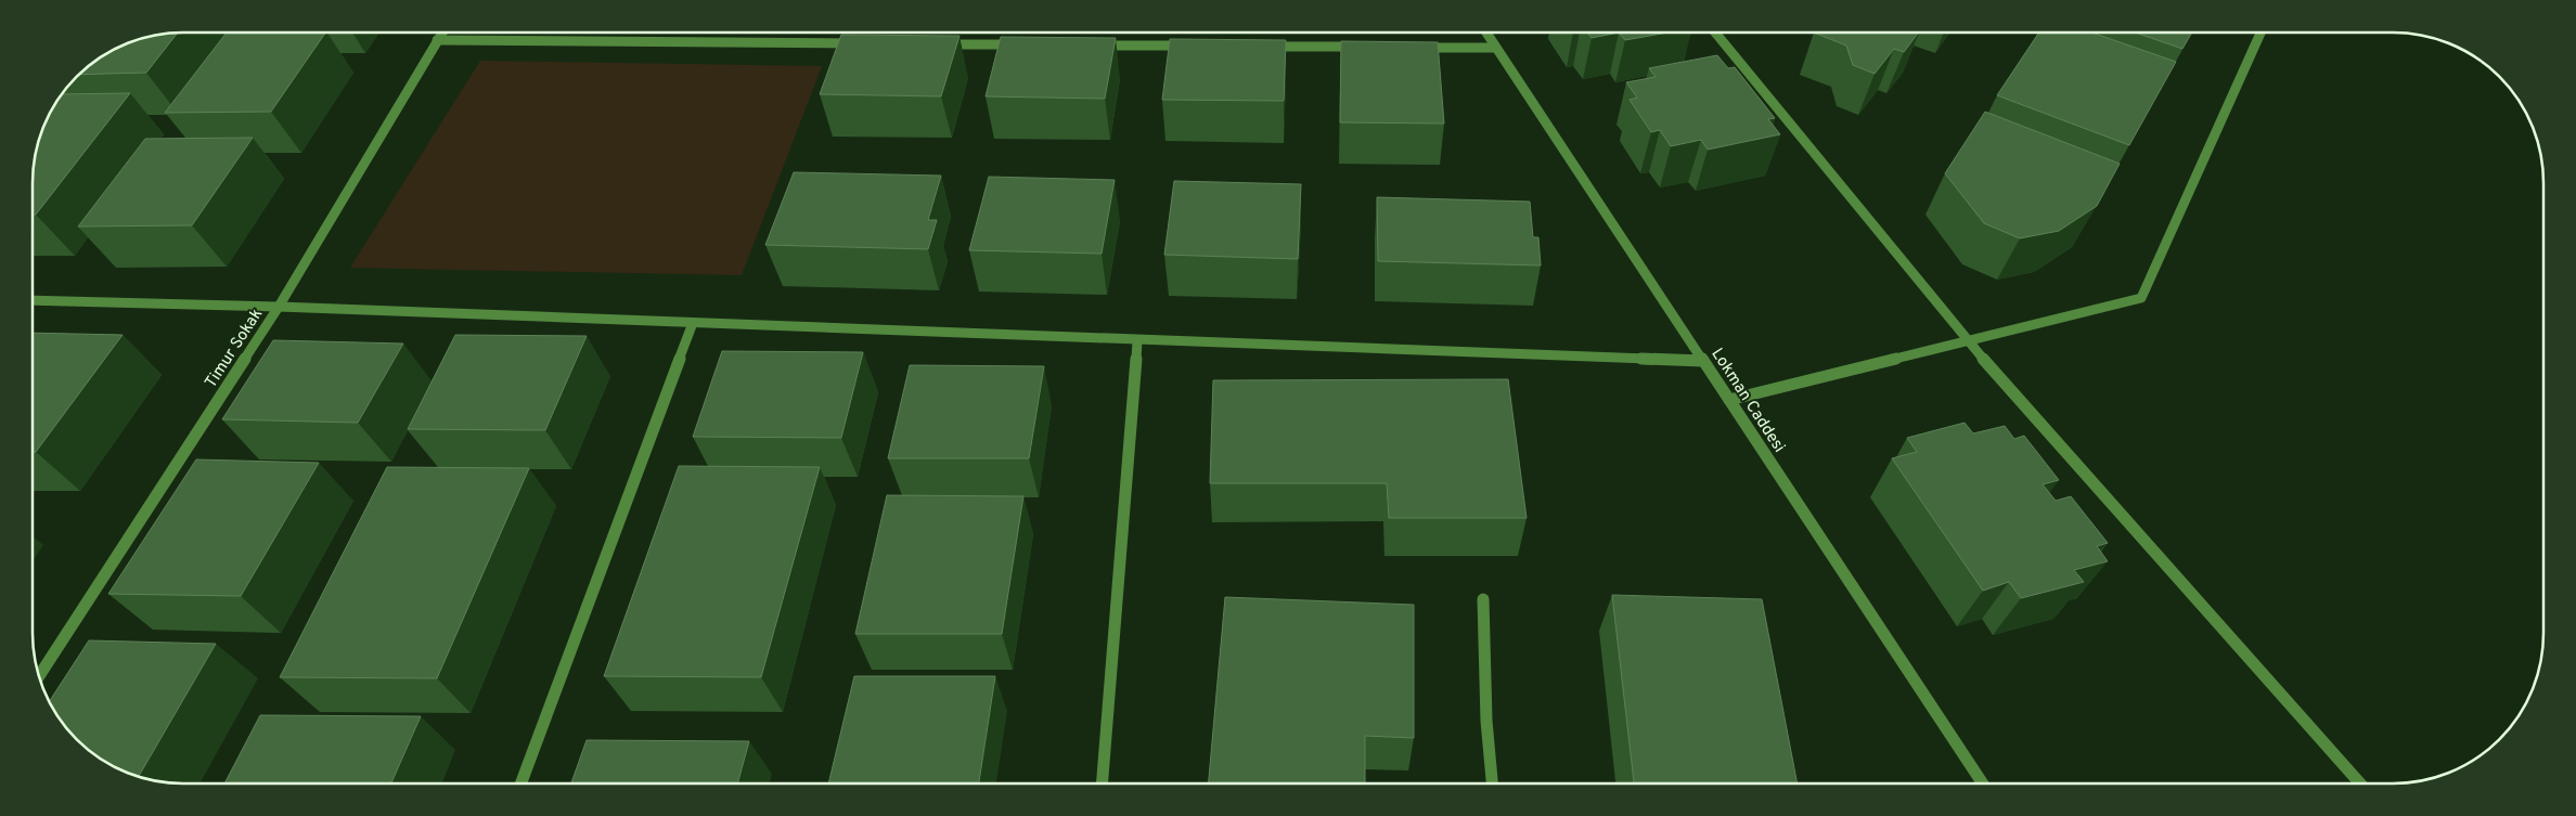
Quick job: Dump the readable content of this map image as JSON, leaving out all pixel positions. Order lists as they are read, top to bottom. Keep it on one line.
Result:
{"streets":{"street":["Timur Sokak","Lokman Caddesi"]}}
